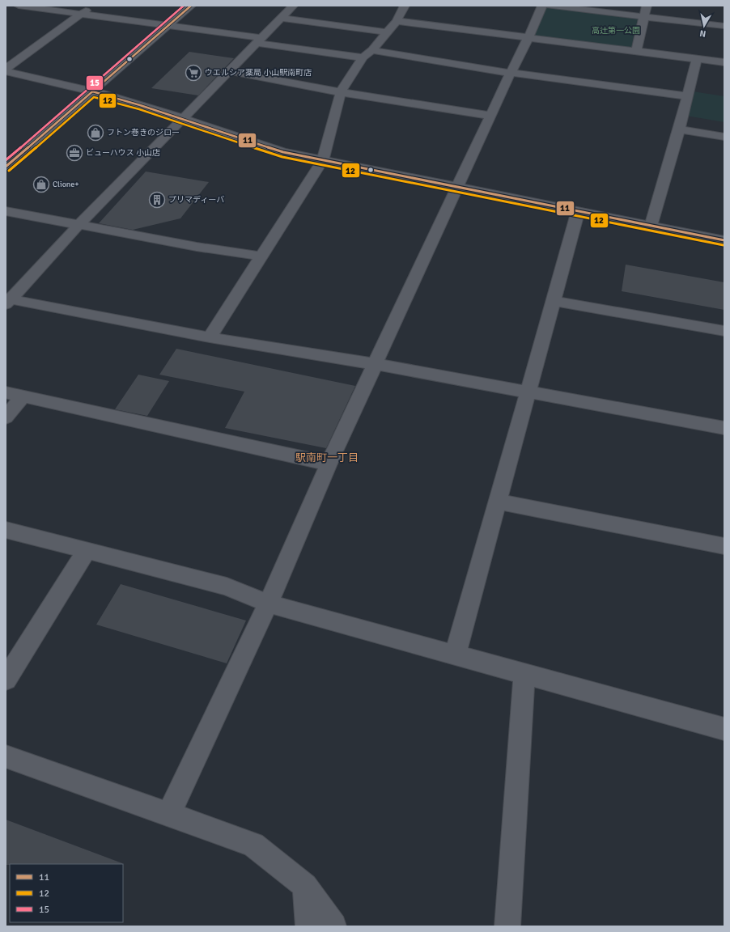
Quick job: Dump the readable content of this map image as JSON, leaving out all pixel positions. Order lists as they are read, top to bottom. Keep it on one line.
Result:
{"districts":["駅南町一丁目"],"parks":["高辻第一公園"],"places":{"supermarket":["ウエルシア薬局 小山駅南町店"],"shop":["フトン巻きのジロー","Clione+"],"office":["ビューハウス 小山店"],"building":["プリマディーバ"]},"lines":["transit line 11","transit line 15","transit line 12"],"legend":["11","12","15"],"north":"bottom"}
